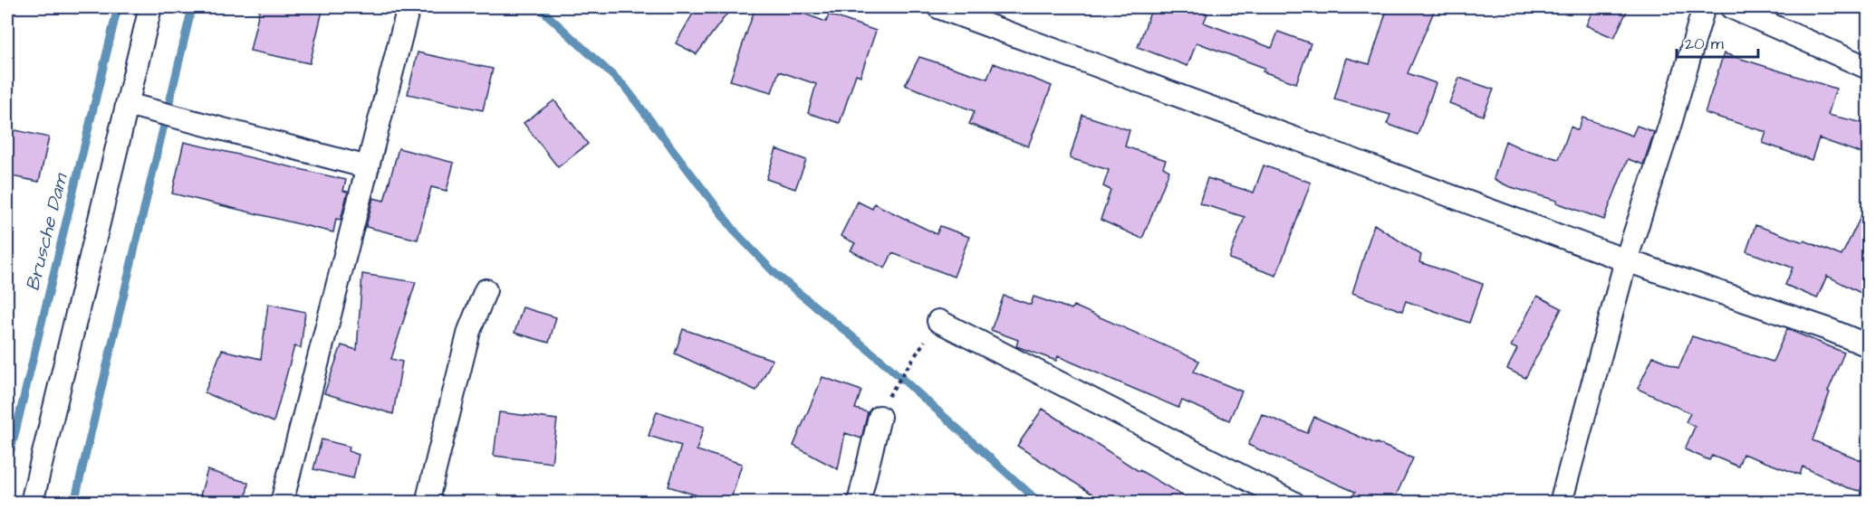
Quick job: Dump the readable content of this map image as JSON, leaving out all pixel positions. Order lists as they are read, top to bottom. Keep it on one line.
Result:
{"water":["Brusche Dam"],"scale_bar":"20 m"}
